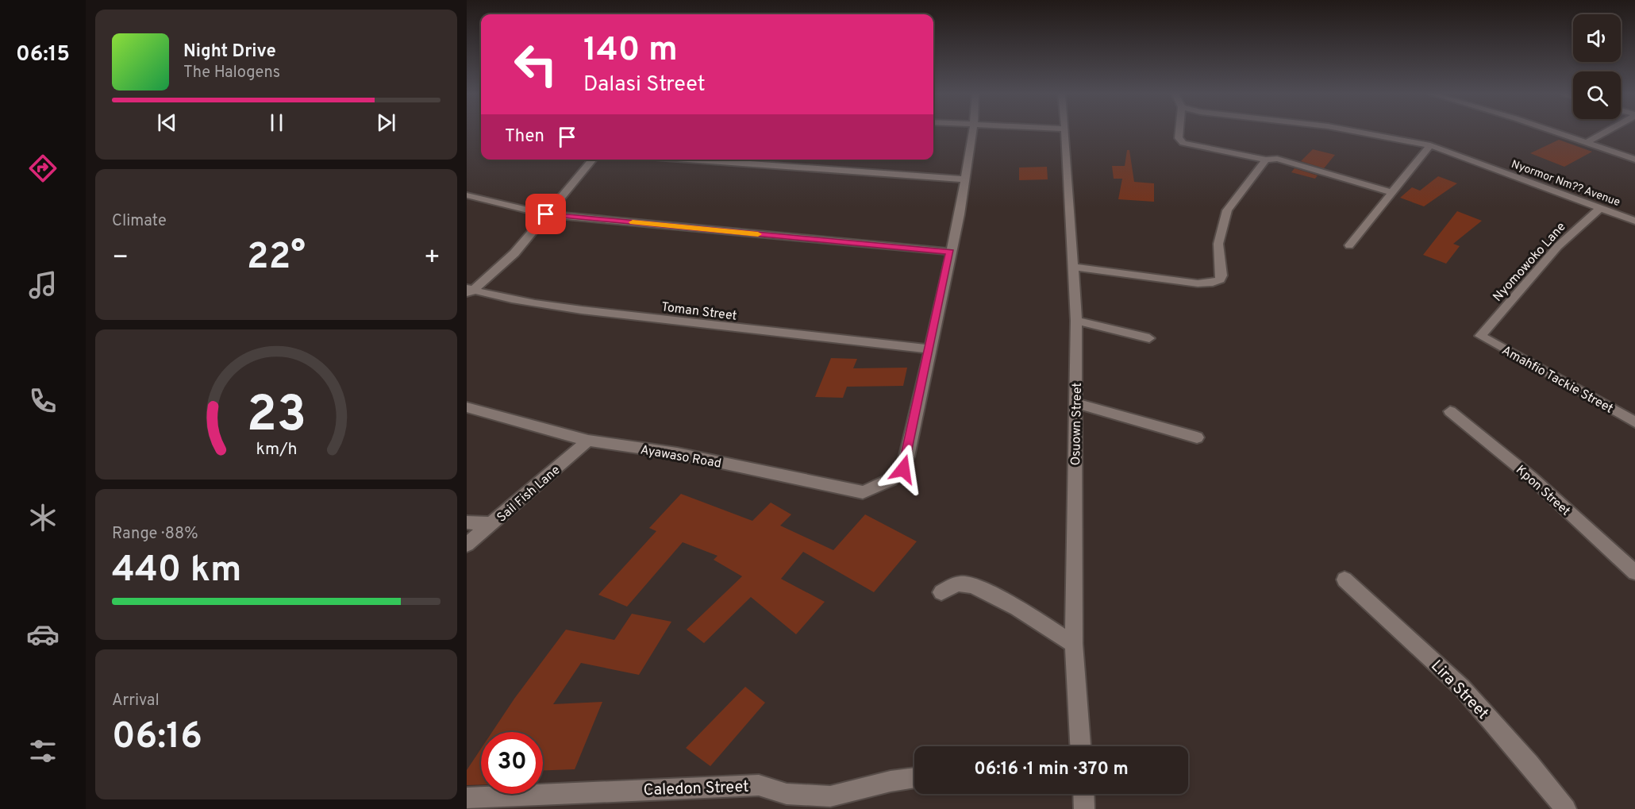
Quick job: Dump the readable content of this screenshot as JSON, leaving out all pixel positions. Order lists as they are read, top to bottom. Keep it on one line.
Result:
{"streets":{"street":["Nyormor Nm?? Avenue","Nyomowoko Lane","Toman Street","Amahfio Tackie Street","Osuown Street","Ayawaso Road","Kpon Street","Sail Fish Lane","Lira Street","Caledon Street"]},"crossings":[["Nyormor Nm?? Avenue","Nyomowoko Lane"],["Nyomowoko Lane","Amahfio Tackie Street"],["Toman Street","Ayawaso Road"],["Ayawaso Road","Sail Fish Lane"]],"page":{"tabs":"06:15","turn":["140 m","Dalasi Street"],"song":["Night Drive","The Halogens"],"then":"Then","tile":["Climate",["Range · 88%","440 km"],["Arrival","06:16"]],"heat":["−","22°","+"],"limit":"30","trip":"06:16 · 1 min · 370 m","gauge":["23","km/h"]}}
